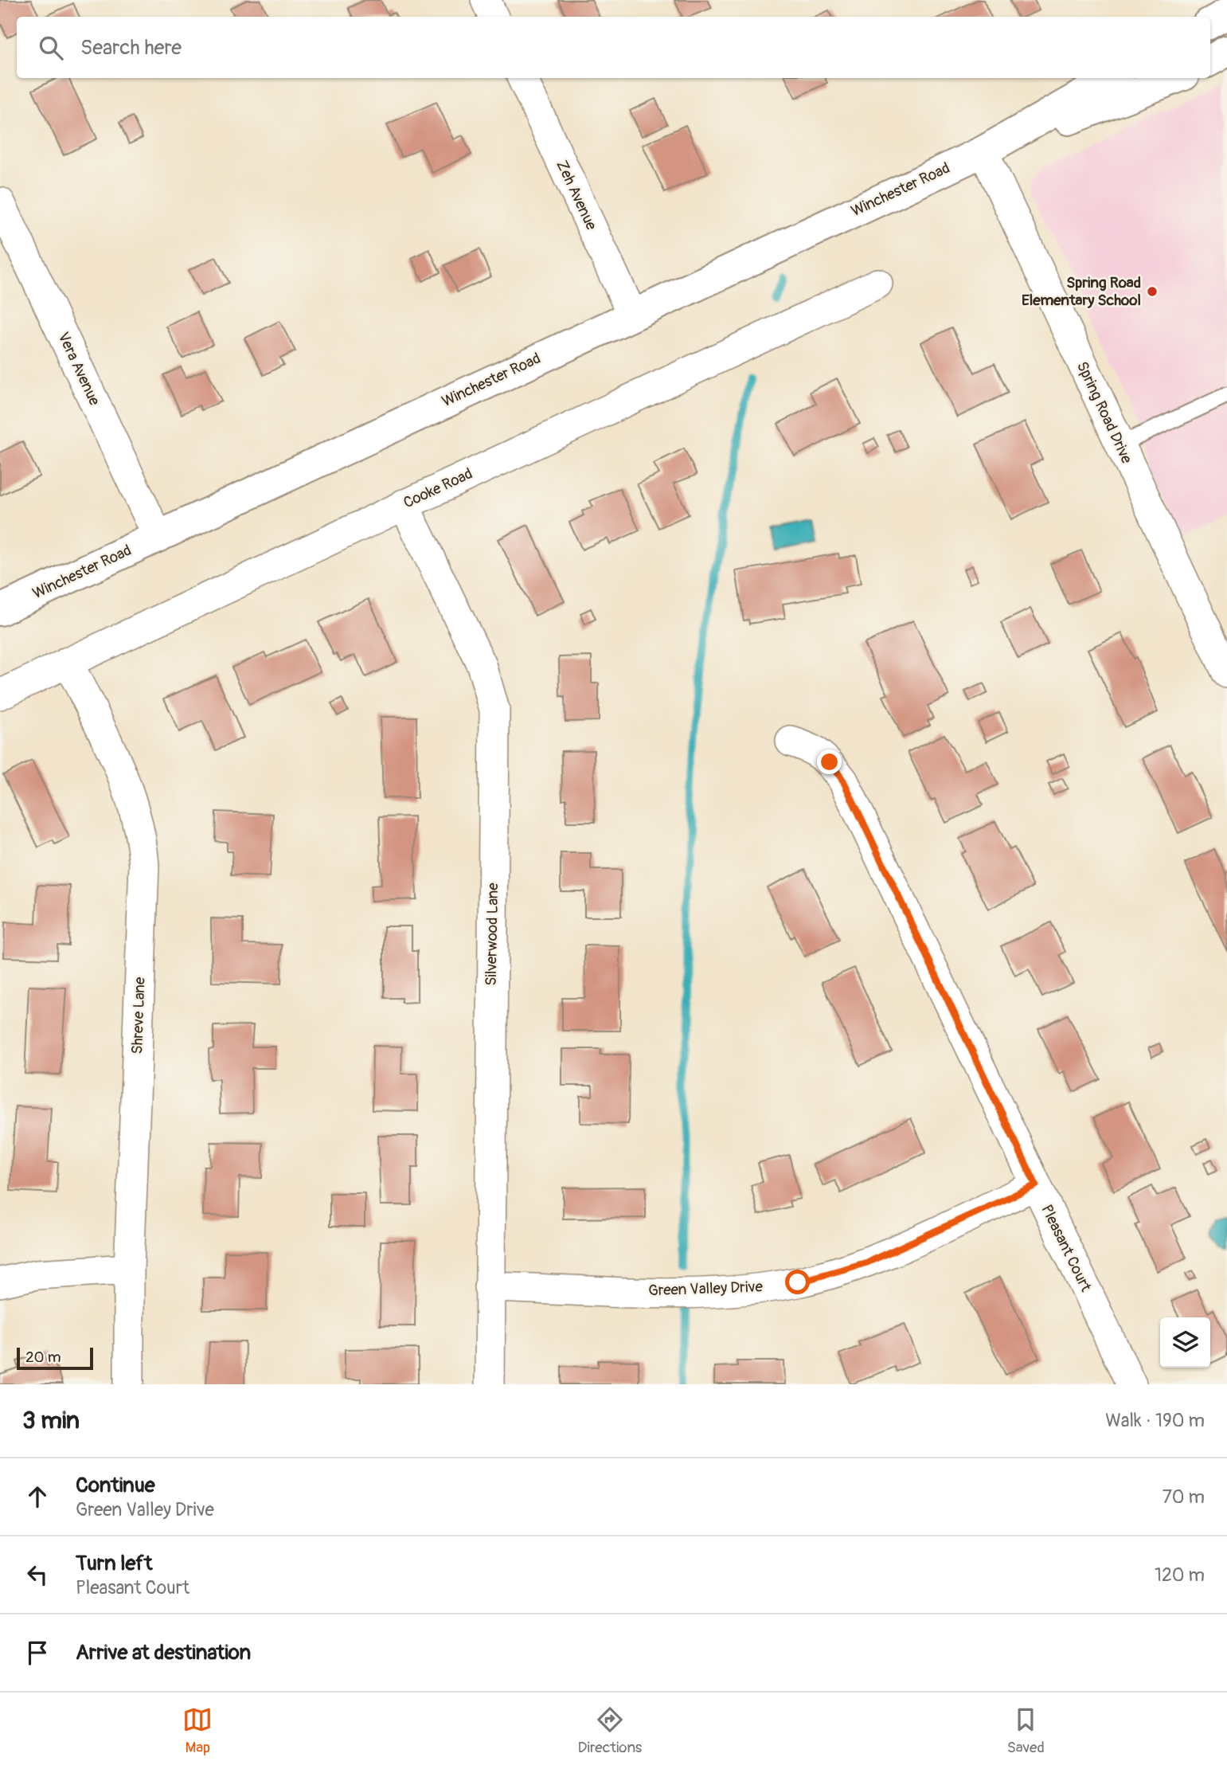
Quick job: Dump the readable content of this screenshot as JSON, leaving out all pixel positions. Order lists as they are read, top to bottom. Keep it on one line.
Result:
{"streets":{"main road":["Winchester Road"],"street":["Zeh Avenue","Vera Avenue","Spring Road Drive","Cooke Road","Silverwood Lane","Shreve Lane","Pleasant Court","Green Valley Drive"]},"crossings":[["Winchester Road","Zeh Avenue"],["Winchester Road","Vera Avenue"],["Winchester Road","Spring Road Drive"],["Cooke Road","Silverwood Lane"],["Cooke Road","Shreve Lane"],["Silverwood Lane","Green Valley Drive"],["Pleasant Court","Green Valley Drive"]],"places":["Spring Road Elementary School"],"scale_bar":"20 m","page":{"search":"Search here","scale":"20 m","heading":["3 min","Walk · 190 m"],"list":[["Continue","Green Valley Drive","70 m"],["Turn left","Pleasant Court","120 m"],"Arrive at destination"],"nav":["Map","Directions","Saved"]}}
